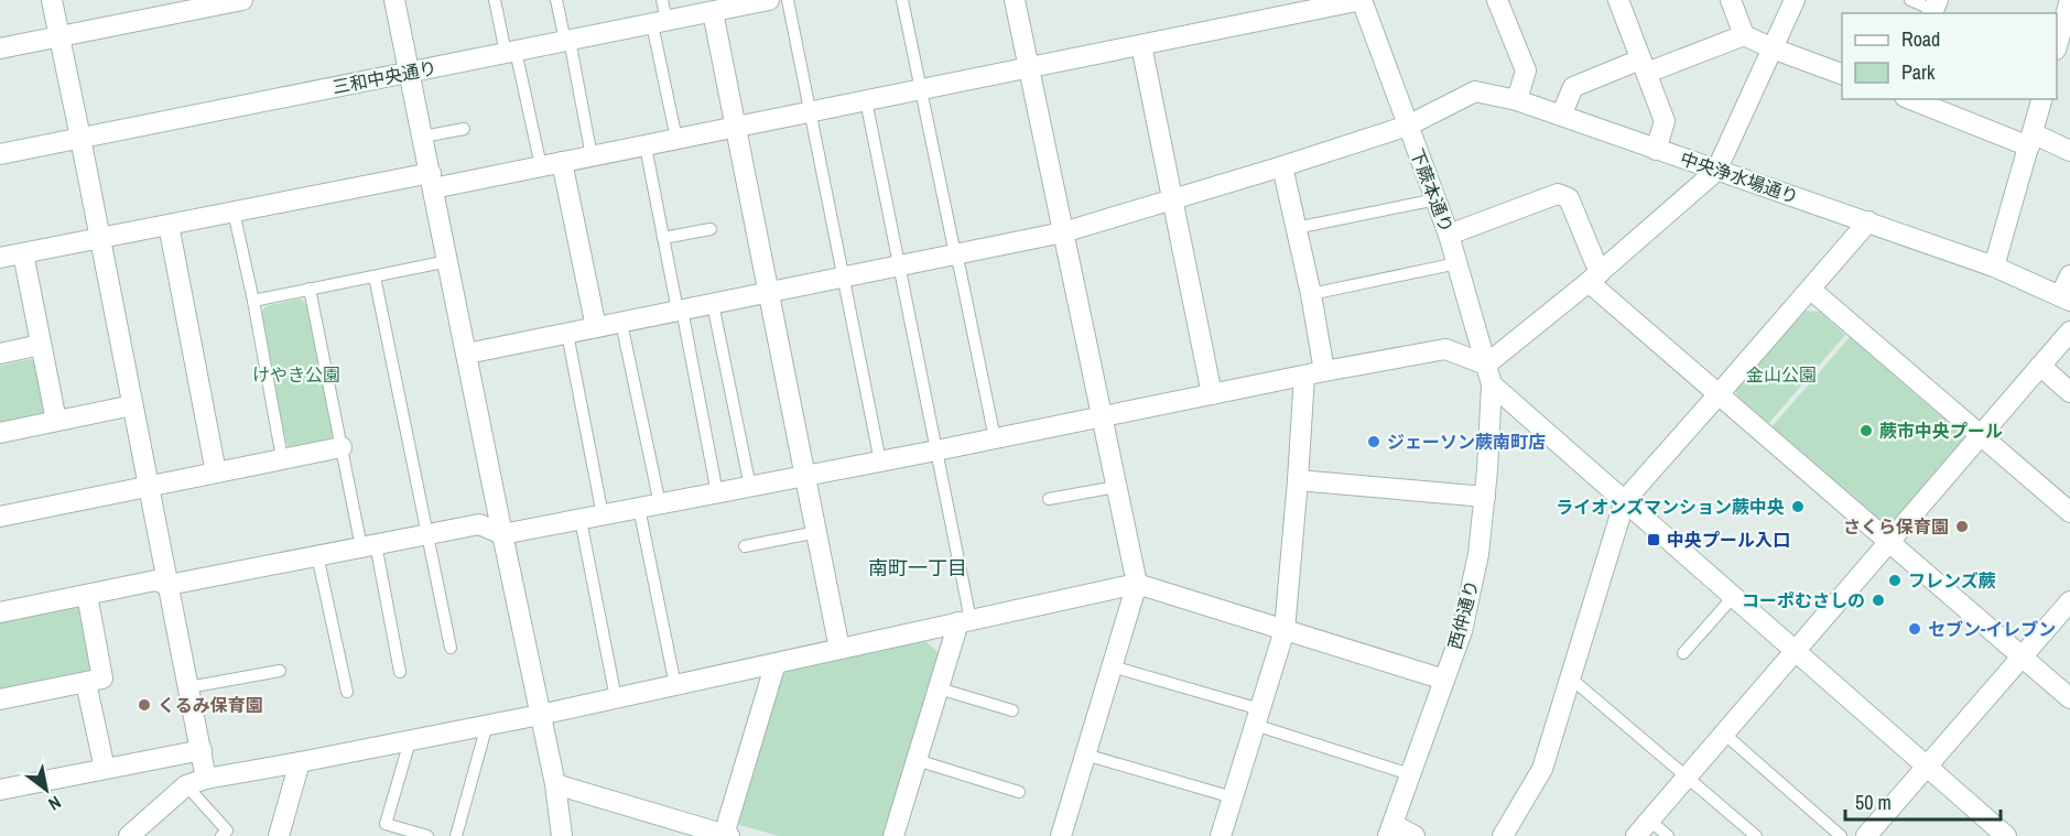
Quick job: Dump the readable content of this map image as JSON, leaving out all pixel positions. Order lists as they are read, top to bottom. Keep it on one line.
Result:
{"streets":{"street":["三和中央通り","中央浄水場通り","下蕨本通り","西仲通り"]},"crossings":[["中央浄水場通り","下蕨本通り"],["下蕨本通り","西仲通り"]],"districts":["南町一丁目"],"parks":["けやき公園","金山公園"],"places":{"other":["蕨市中央プール","ジェーソン蕨南町店","ライオンズマンション蕨中央","さくら保育園","フレンズ蕨","コーポむさしの","セブン-イレブン","くるみ保育園"],"transit":["中央プール入口"]},"legend":["Road","Park"],"scale_bar":"50 m","north":"bottom right"}
